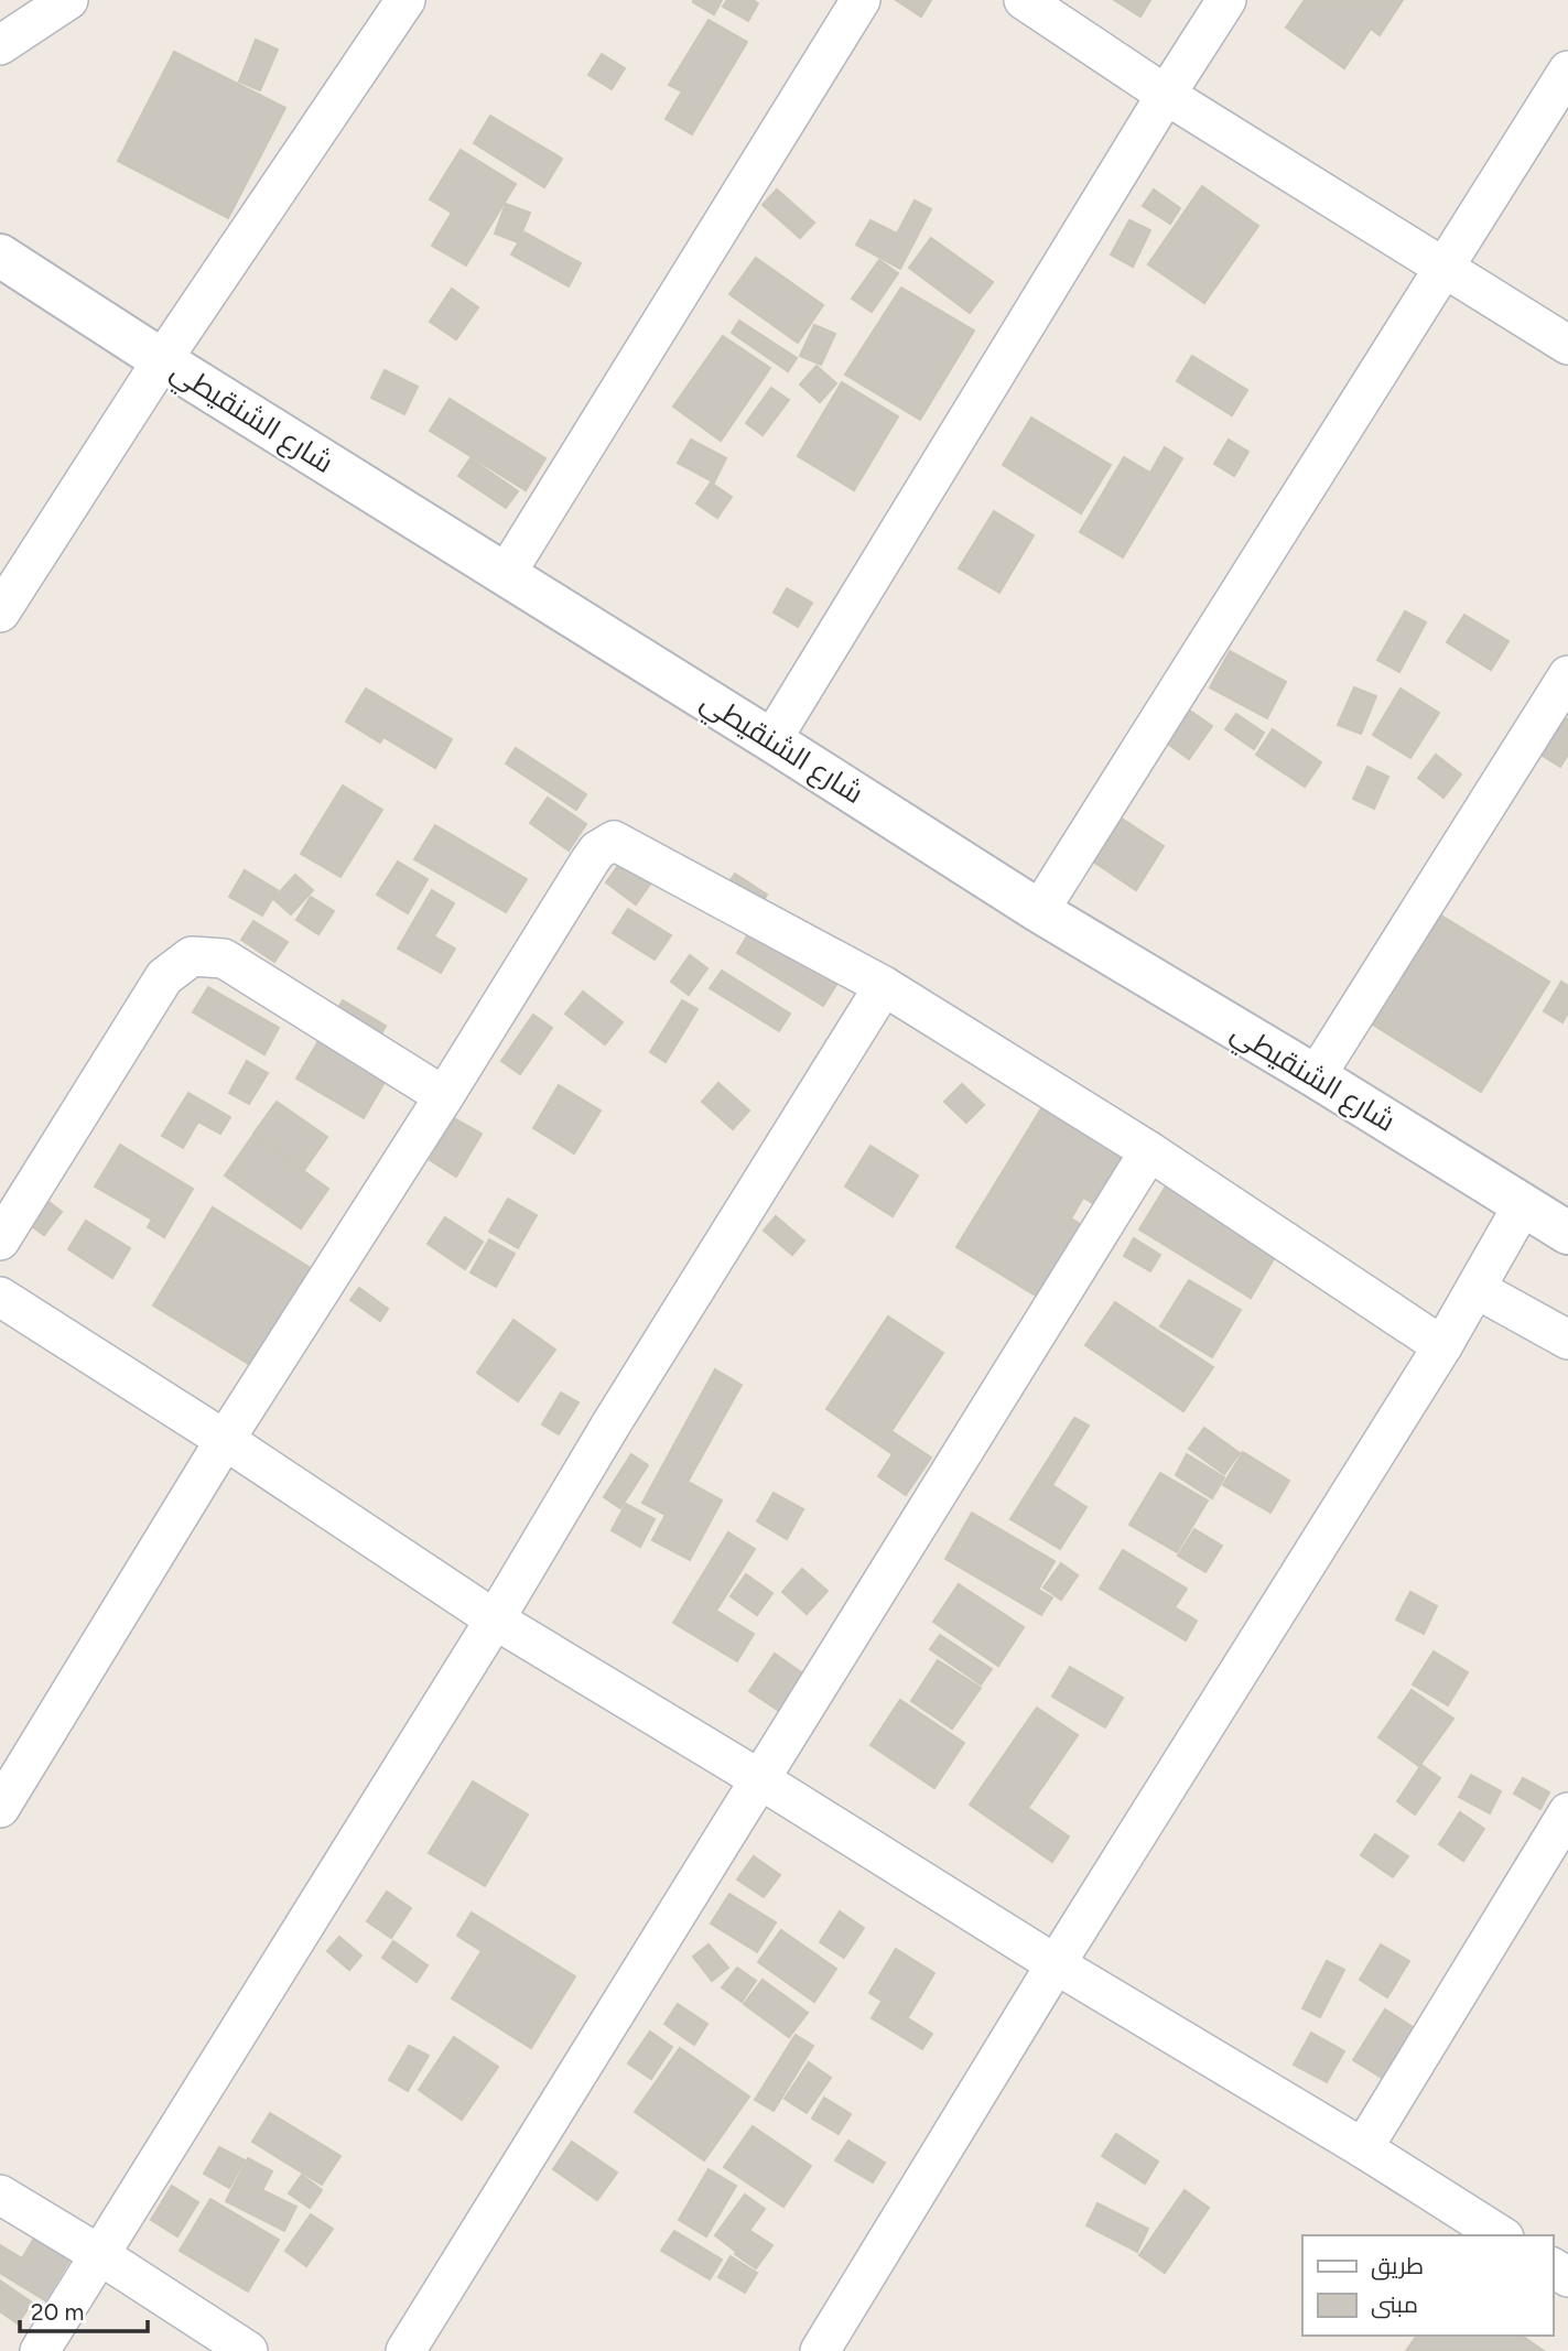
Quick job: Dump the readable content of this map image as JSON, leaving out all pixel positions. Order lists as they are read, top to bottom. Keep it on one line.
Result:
{"streets":{"street":["شارع الشنقيطي"]},"legend":["طريق","مبنى"],"scale_bar":"20 m"}
